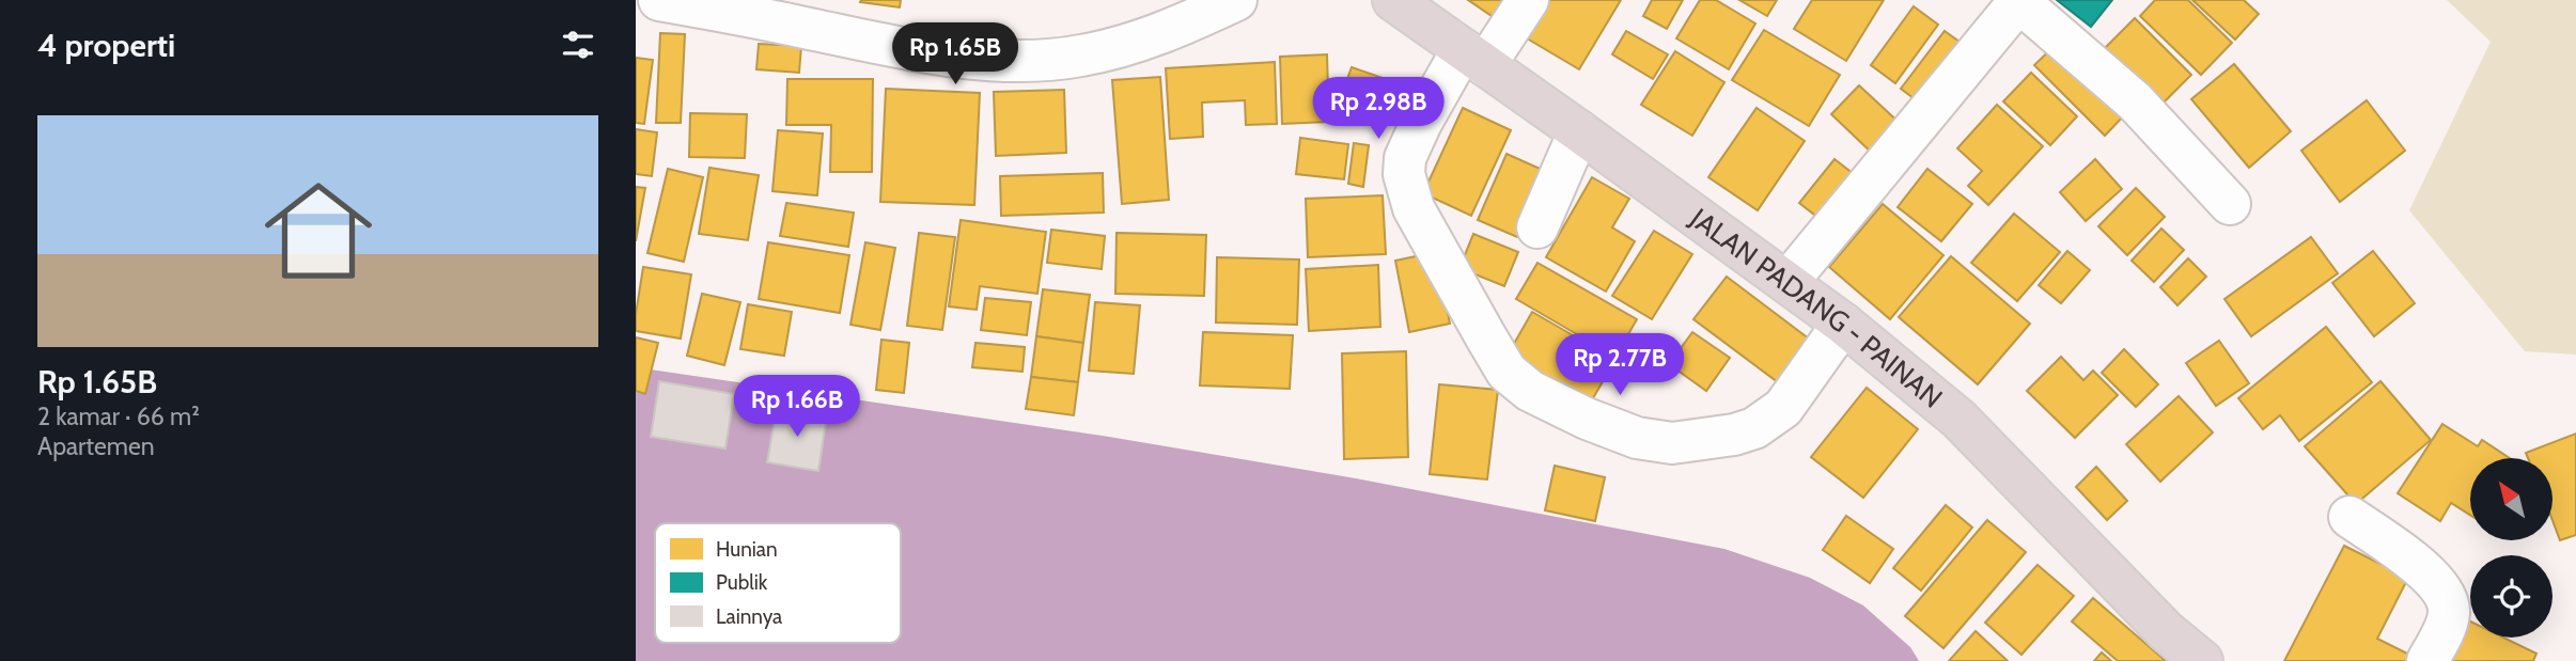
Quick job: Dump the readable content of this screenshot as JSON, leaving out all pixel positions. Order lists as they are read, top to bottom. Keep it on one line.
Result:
{"streets":{"highway":["JALAN PADANG - PAINAN"]},"legend":["Hunian","Publik","Lainnya"],"north":"top left","page":{"heading":"4 properti","price":["Rp 1.65B","Rp 2.98B","Rp 2.77B","Rp 1.66B"],"list":[{"name":"Rp 1.65B","note":"2 kamar · 66 m² · Apartemen"}]}}
